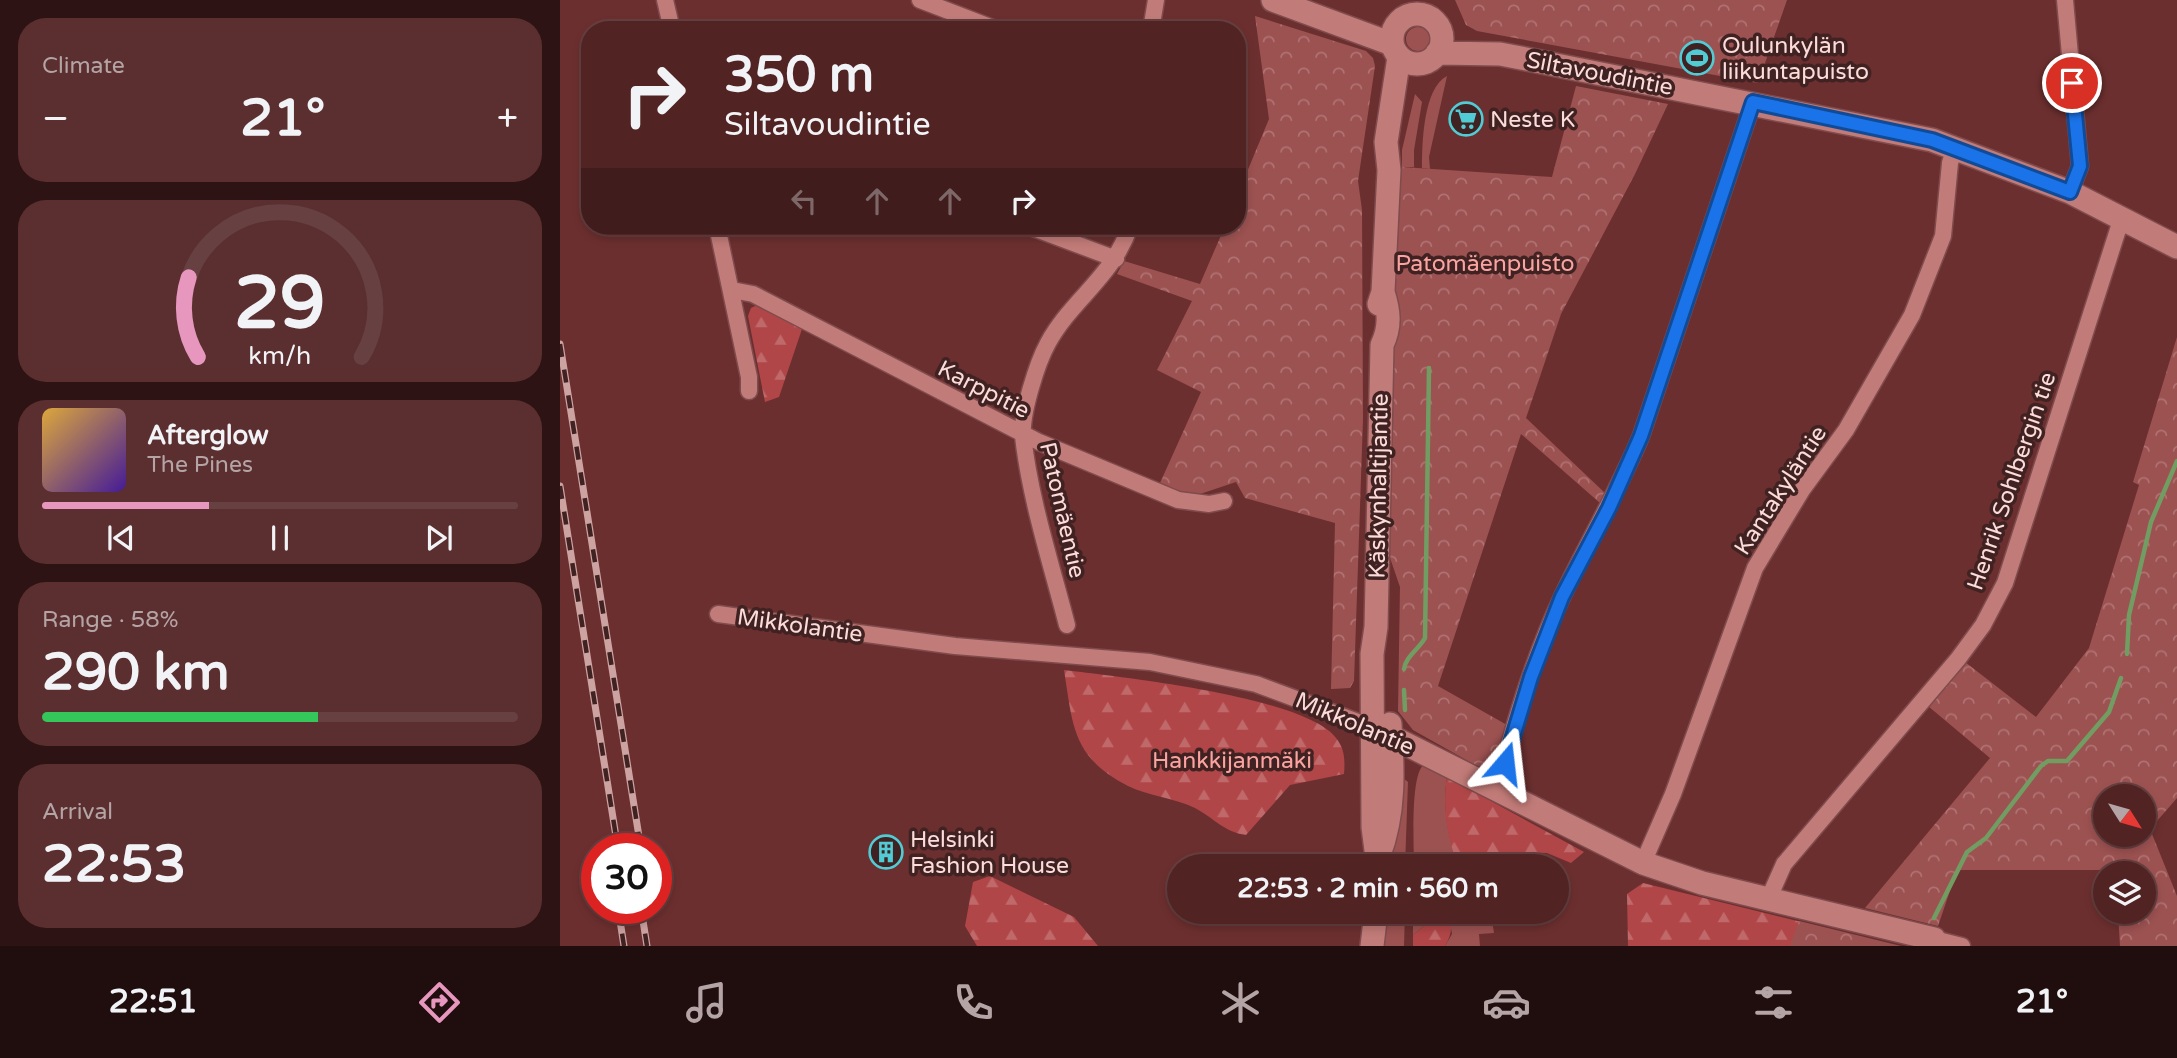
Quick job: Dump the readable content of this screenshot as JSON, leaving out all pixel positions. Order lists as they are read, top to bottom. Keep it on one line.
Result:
{"streets":{"main road":["Siltavoudintie","Käskynhaltijantie","Mikkolantie"],"street":["Karppitie","Henrik Sohlbergin tie","Kantakyläntie","Patomäentie"]},"crossings":[["Siltavoudintie","Henrik Sohlbergin tie"],["Siltavoudintie","Käskynhaltijantie"],["Siltavoudintie","Kantakyläntie"],["Karppitie","Patomäentie"],["Henrik Sohlbergin tie","Mikkolantie"],["Käskynhaltijantie","Mikkolantie"],["Kantakyläntie","Mikkolantie"]],"parks":["Patomäenpuisto","Hankkijanmäki"],"places":{"sports":["Oulunkylän liikuntapuisto"],"supermarket":["Neste K"],"building":["Helsinki Fashion House"]},"north":"bottom right","page":{"tile":["Climate",["Range · 58%","290 km"],["Arrival","22:53"]],"turn":["350 m","Siltavoudintie"],"heat":["−","21°","+"],"song":["Afterglow","The Pines"],"limit":"30","trip":"22:53 · 2 min · 560 m","tabs":["22:51","21°"],"gauge":["29","km/h"]}}
